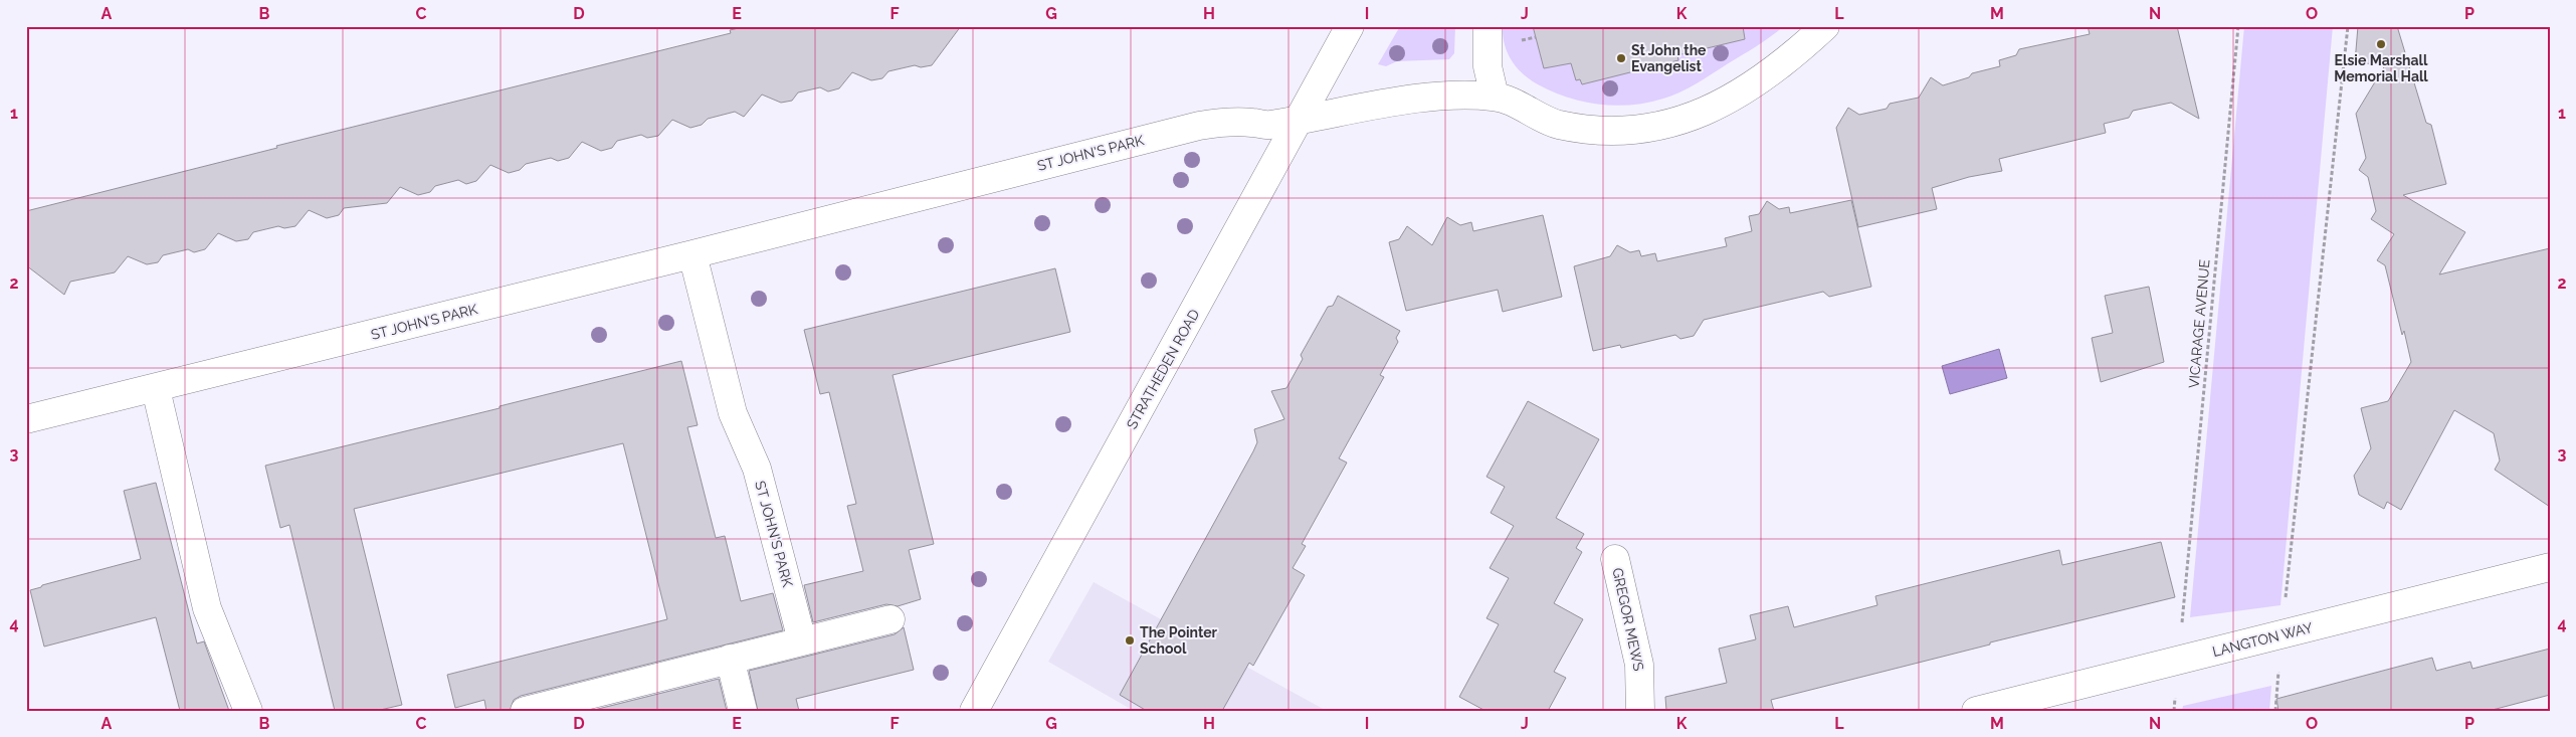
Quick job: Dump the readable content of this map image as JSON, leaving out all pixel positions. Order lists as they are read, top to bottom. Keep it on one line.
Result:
{"streets":{"street":["ST JOHN'S PARK","STRATHEDEN ROAD","GREGOR MEWS","LANGTON WAY"],"path":["VICARAGE AVENUE"]},"crossings":[["ST JOHN'S PARK","STRATHEDEN ROAD"]],"places":["Elsie Marshall Memorial Hall","St John the Evangelist","The Pointer School"],"grid":{"columns":["A","B","C","D","E","F","G","H","I","J","K","L","M","N","O","P"],"rows":["1","2","3","4"]}}
